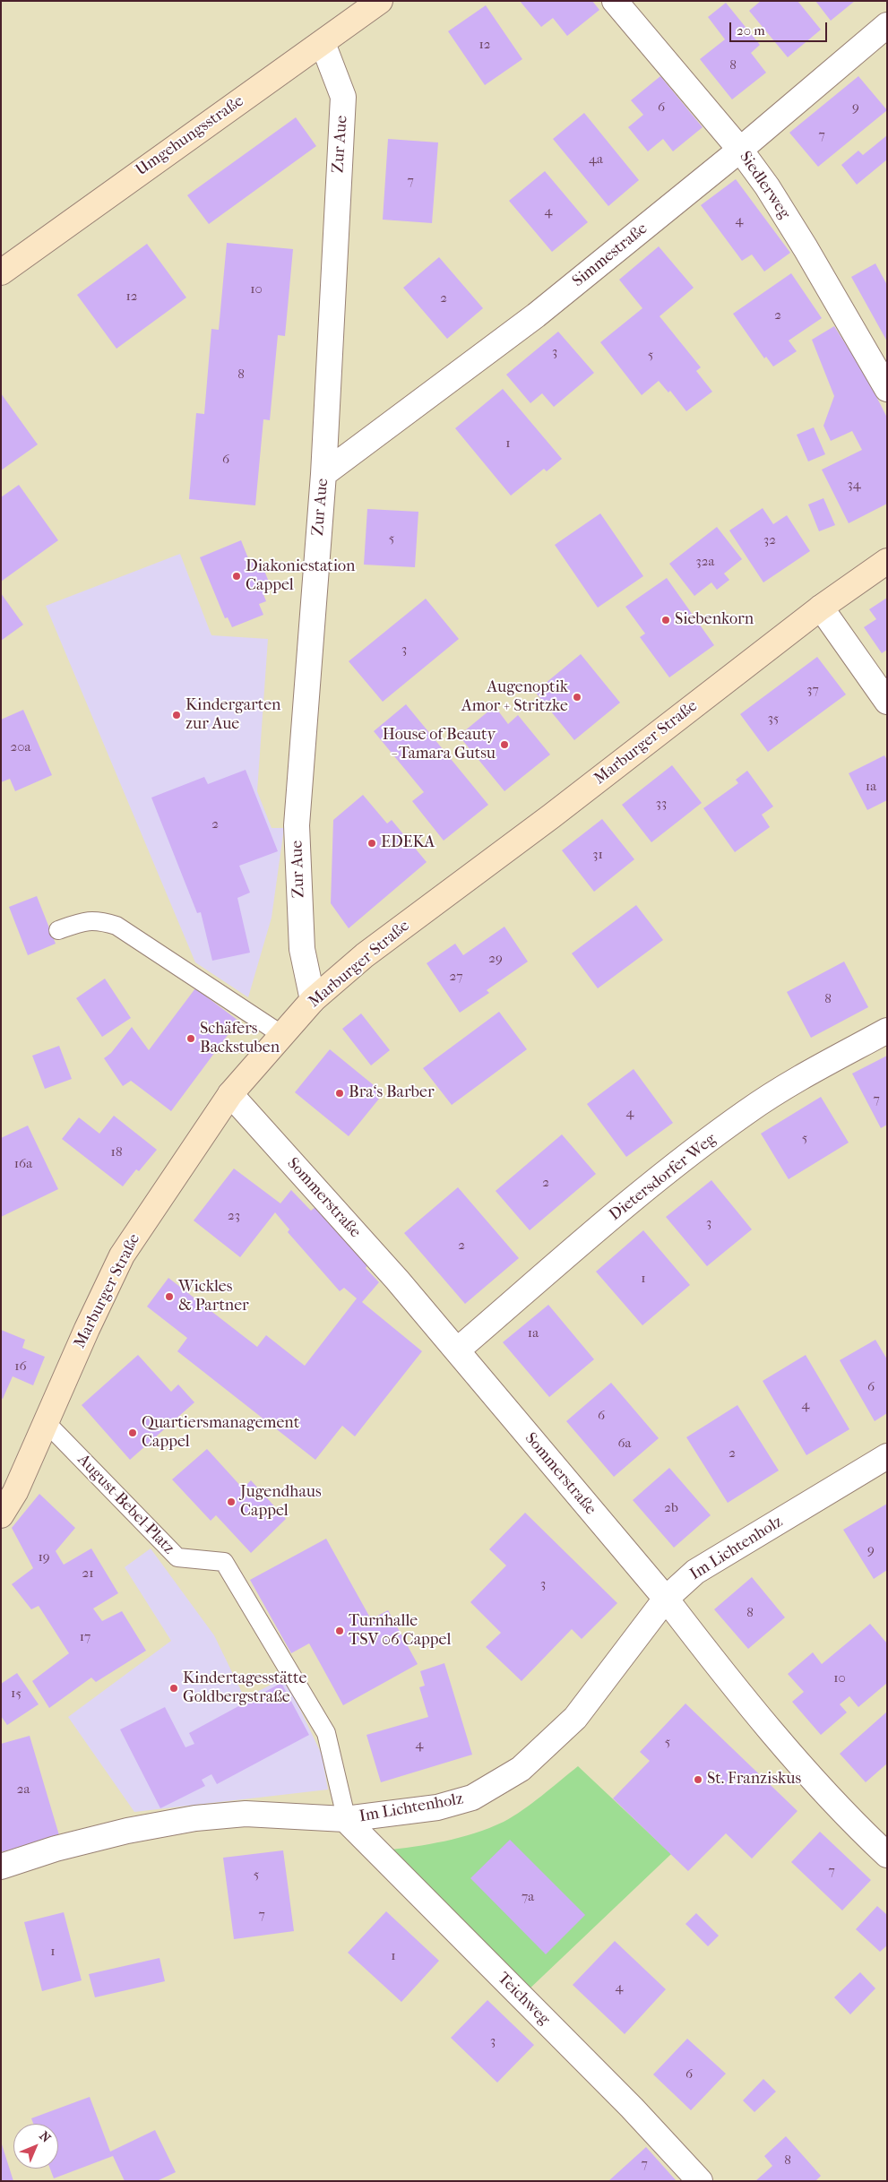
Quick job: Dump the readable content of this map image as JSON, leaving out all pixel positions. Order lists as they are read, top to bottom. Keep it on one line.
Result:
{"streets":{"street":["Umgehungsstraße","Zur Aue","Siedlerweg","Simmestraße","Marburger Straße","Dietersdorfer Weg","Sommerstraße","Im Lichtenholz","Teichweg"],"lane":["August-Bebel-Platz"]},"crossings":[["Umgehungsstraße","Zur Aue"],["Zur Aue","Simmestraße"],["Zur Aue","Marburger Straße"],["Siedlerweg","Simmestraße"],["Marburger Straße","Sommerstraße"],["Marburger Straße","August-Bebel-Platz"],["Dietersdorfer Weg","Sommerstraße"],["Sommerstraße","Im Lichtenholz"],["August-Bebel-Platz","Im Lichtenholz"],["August-Bebel-Platz","Teichweg"],["Im Lichtenholz","Teichweg"]],"places":["Diakoniestation Cappel","Siebenkorn","Augenoptik Amor + Stritzke","Kindergarten zur Aue","House of Beauty - Tamara Gutsu","EDEKA","Schäfers Backstuben","Bra‘s Barber","Wickles & Partner","Quartiersmanagement Cappel","Jugendhaus Cappel","Turnhalle TSV 06 Cappel","Kindertagesstätte Goldbergstraße","St. Franziskus"],"house_numbers":["12","8","6","9","7","4a","7","4","4","10","12","2","2","3","5","8","1","6","34","5","32","32a","3","37","35","20a","1a","33","2","31","29","27","8","7","4","5","18","16a","2","23","3","2","1","1a","16","6","4","6","6a","2","2b","9","19","21","3","8","17","10","15","5","4","2a","7","5","7a","7","1","1","4","3","6","8","7"],"scale_bar":"20 m","north":"top right"}
